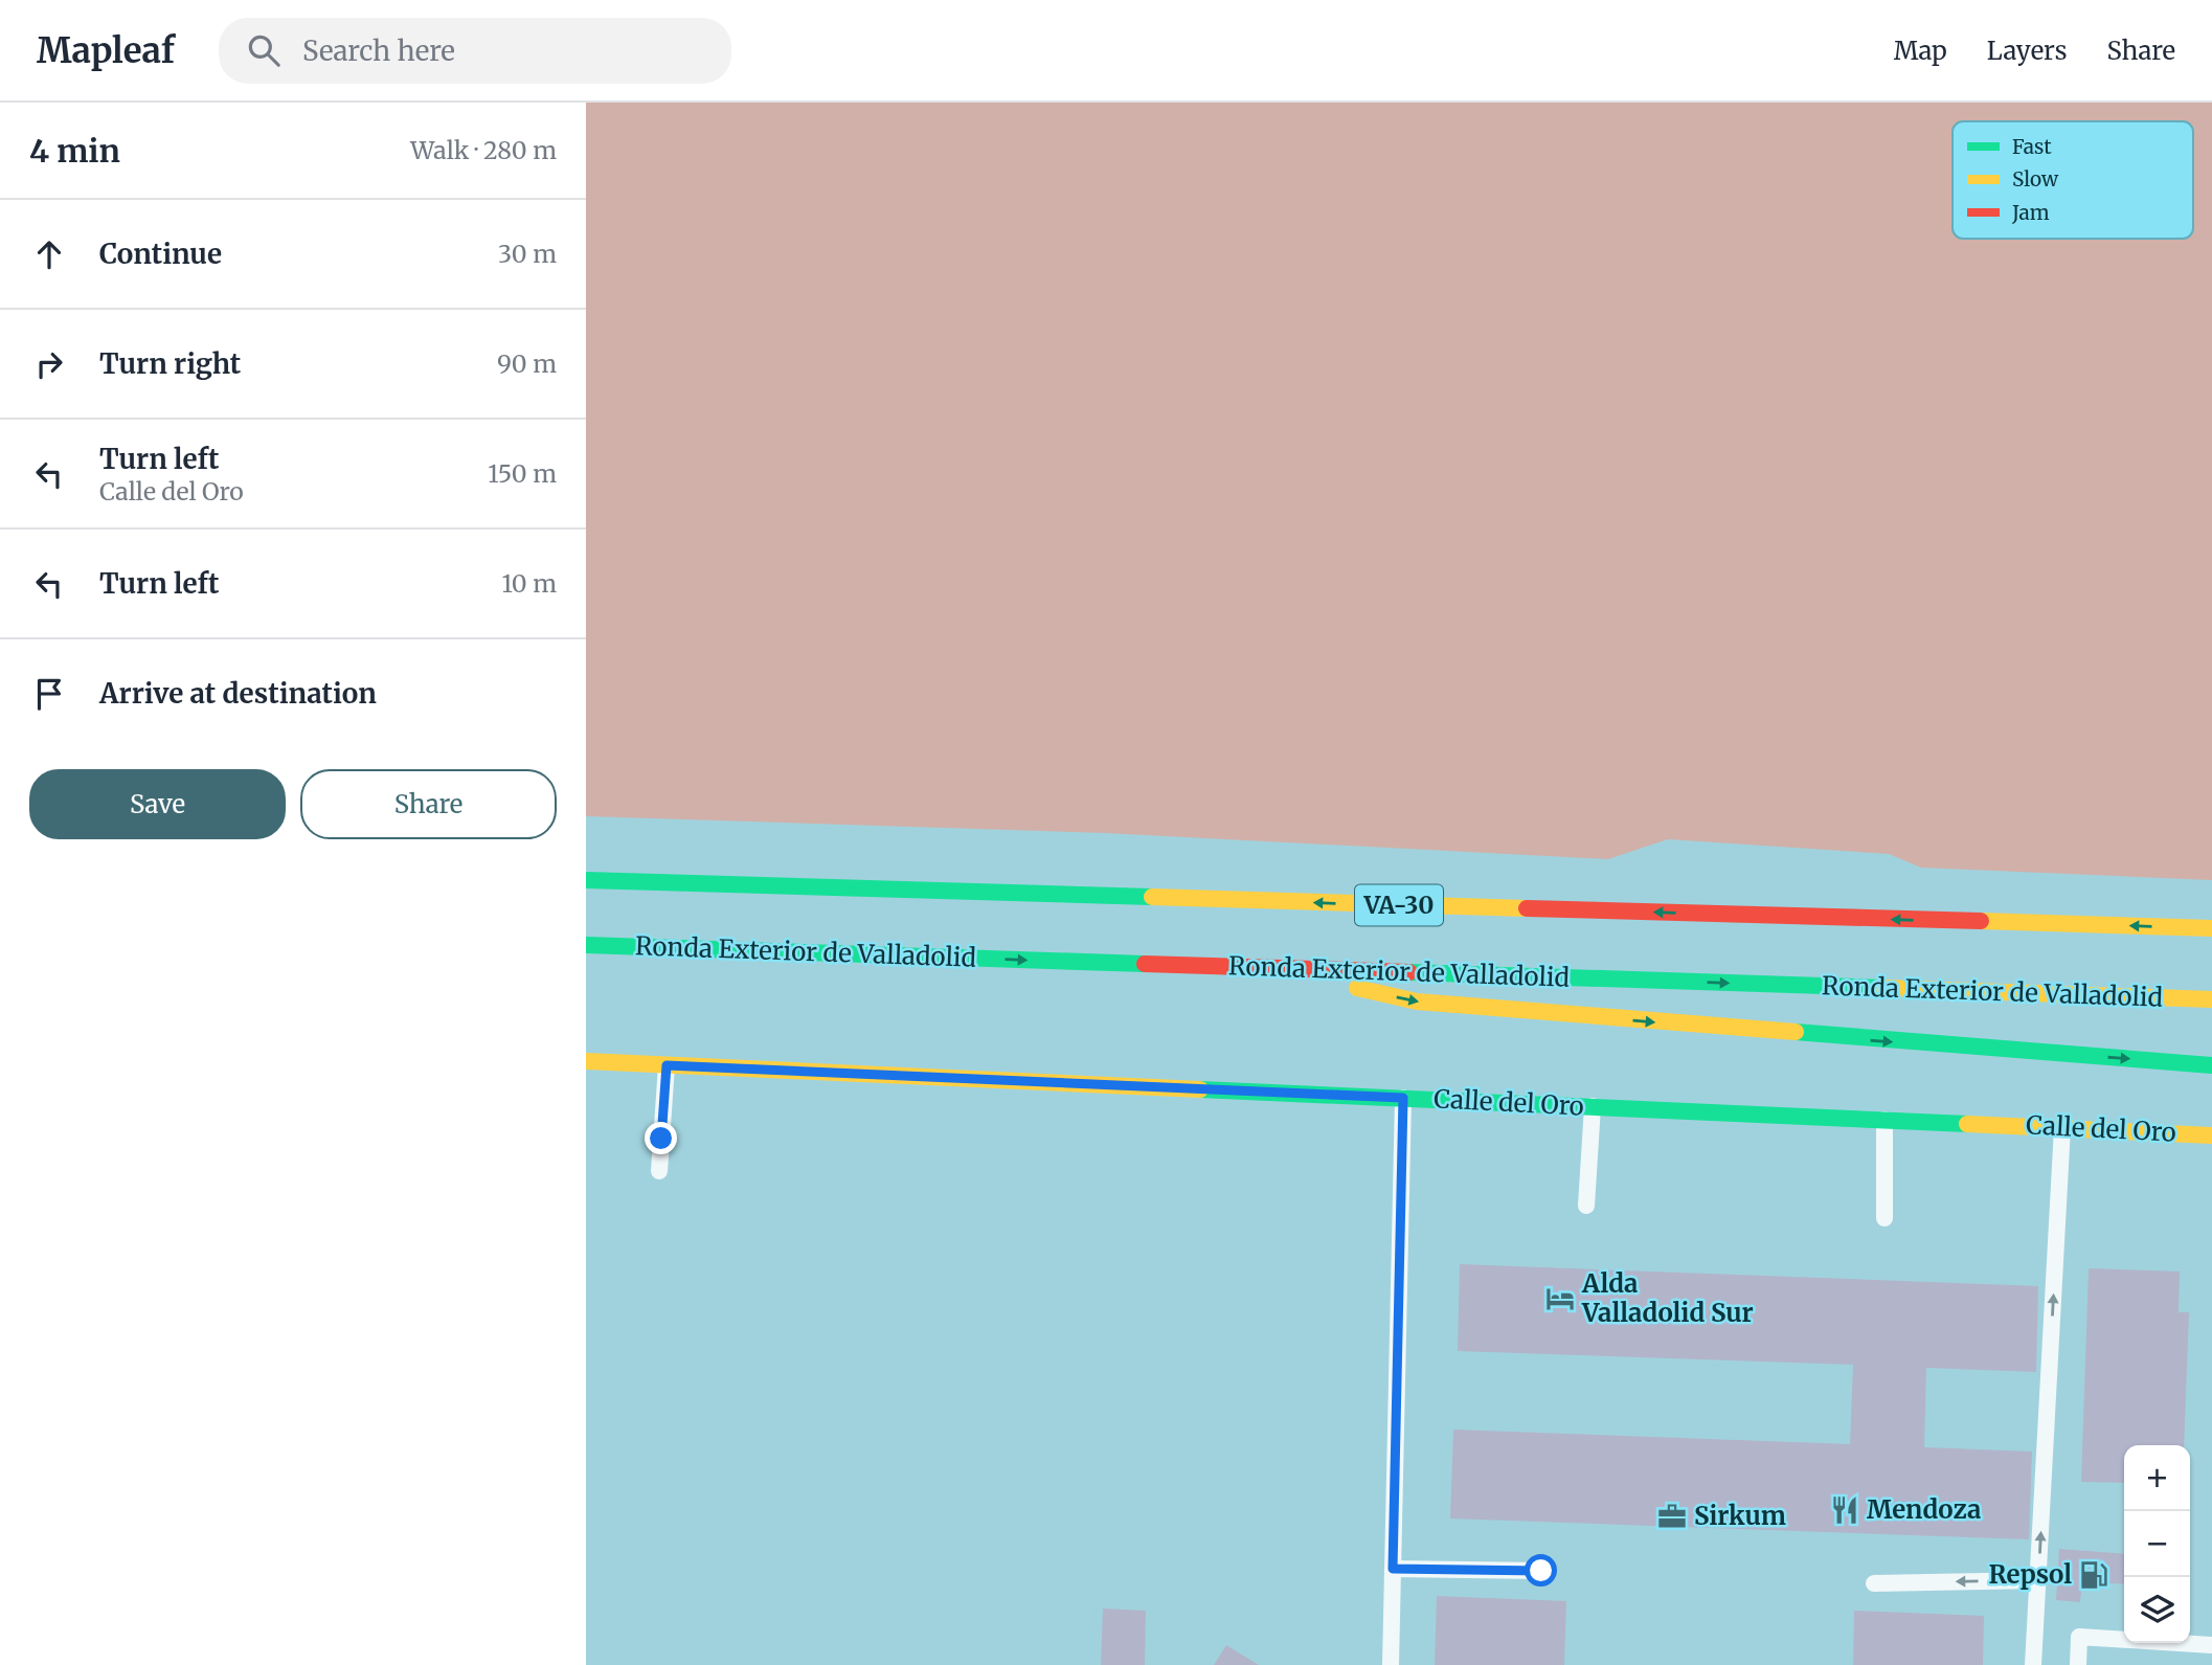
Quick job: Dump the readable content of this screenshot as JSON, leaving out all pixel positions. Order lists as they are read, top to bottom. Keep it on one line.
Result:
{"streets":{"main road":["VA-30","Ronda Exterior de Valladolid","Calle del Oro"]},"places":{"hotel":["Alda Valladolid Sur"],"restaurant":["Mendoza"],"office":["Sirkum"],"fuel station":["Repsol"]},"legend":["Fast","Slow","Jam"],"page":{"header":"Mapleaf","search":"Search here","nav":["Map","Layers","Share"],"heading":["4 min","Walk · 280 m"],"list":[["Continue","30 m"],["Turn right","90 m"],["Turn left","Calle del Oro","150 m"],["Turn left","10 m"],"Arrive at destination"],"buttons":["Save","Share"],"map_buttons":["+","−"]}}
